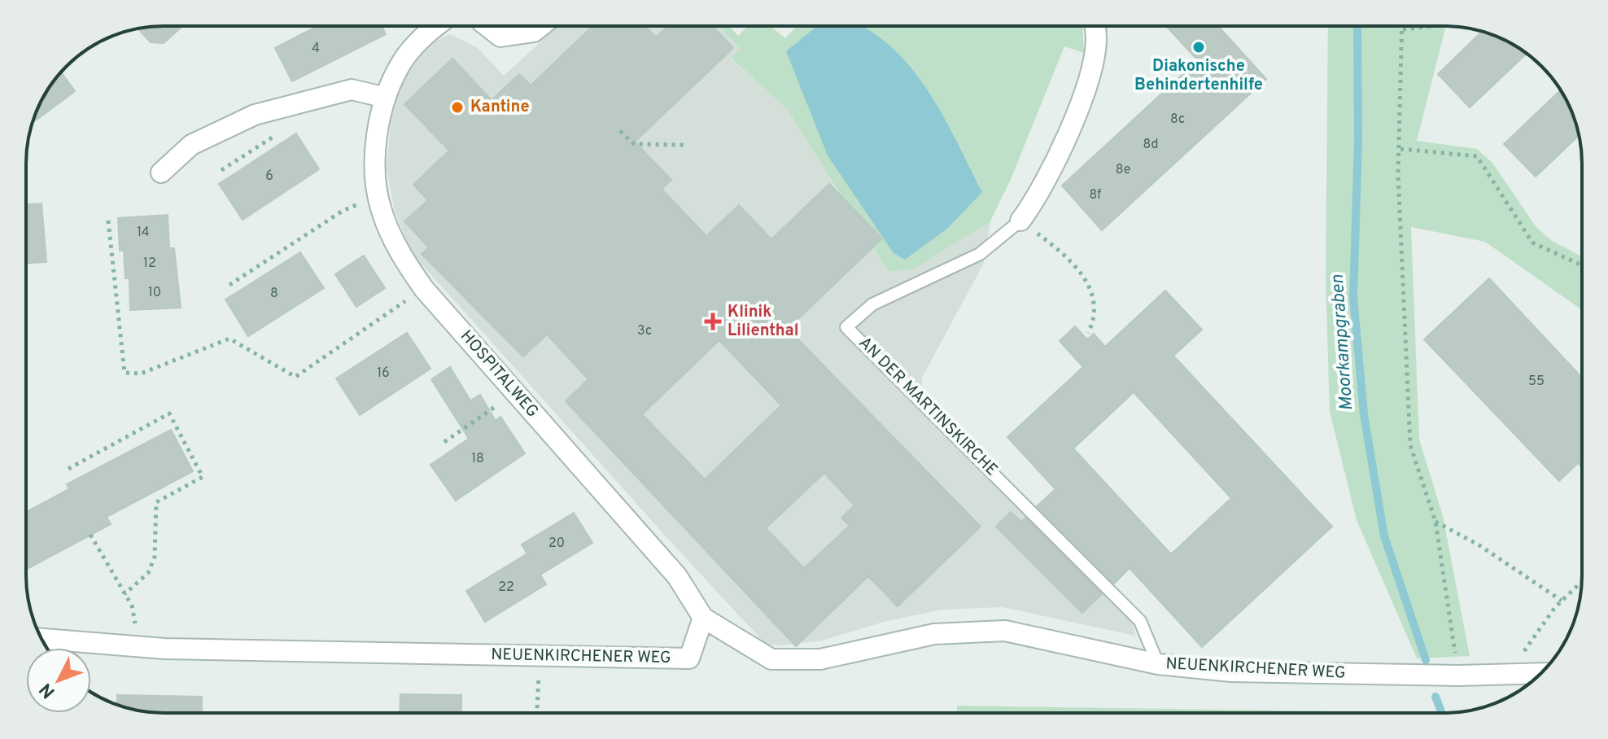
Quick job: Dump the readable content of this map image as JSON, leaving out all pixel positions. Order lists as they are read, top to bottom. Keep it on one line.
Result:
{"streets":{"street":["HOSPITALWEG","AN DER MARTINSKIRCHE","NEUENKIRCHENER WEG"]},"crossings":[["HOSPITALWEG","NEUENKIRCHENER WEG"],["AN DER MARTINSKIRCHE","NEUENKIRCHENER WEG"]],"water":["Moorkampgraben"],"places":{"other":["Diakonische Behindertenhilfe","Kantine"],"health":["Klinik Lilienthal"]},"house_numbers":["4","8c","8d","8e","6","8f","14","12","10","8","3c","16","55","18","20","22"],"north":"bottom left"}
